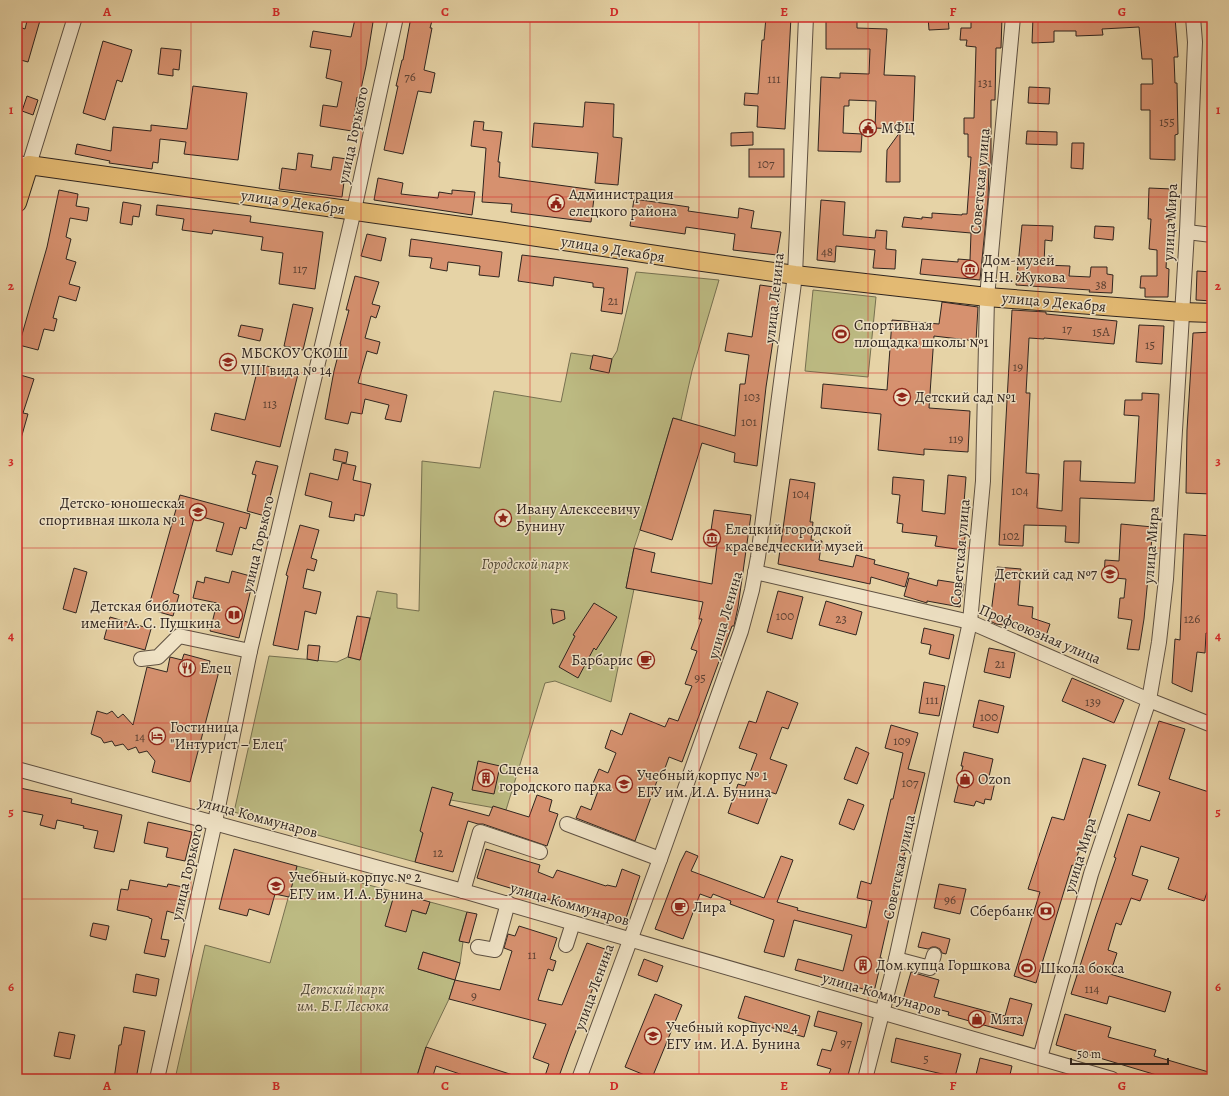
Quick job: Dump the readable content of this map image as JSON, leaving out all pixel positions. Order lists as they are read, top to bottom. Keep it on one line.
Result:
{"streets":{"main road":["улица 9 Декабря"],"street":["улица Горького","Советская улица","улица Мира","улица Ленина","Профсоюзная улица","улица Коммунаров"]},"crossings":[["улица Горького","улица 9 Декабря"],["улица Горького","улица Коммунаров"],["Советская улица","улица 9 Декабря"],["Советская улица","Профсоюзная улица"],["Советская улица","улица Коммунаров"],["улица 9 Декабря","улица Мира"],["улица 9 Декабря","улица Ленина"],["улица Мира","Профсоюзная улица"],["улица Мира","улица Коммунаров"],["улица Ленина","Профсоюзная улица"],["улица Ленина","улица Коммунаров"]],"parks":["Городской парк","Детский парк им. Б.Г. Лесюка"],"places":{"public building":["МФЦ","Администрация елецкого района"],"museum":["Дом-музей Н.Н. Жукова","Елецкий городской краеведческий музей"],"sports":["Спортивная площадка школы №1","Школа бокса"],"school or university":["МБСКОУ СКОШ VIII вида № 14","Детский сад №1","Детско-юношеская спортивная школа № 1","Детский сад №7","Учебный корпус № 1 ЕГУ им. И.А. Бунина","Учебный корпус № 2 ЕГУ им. И.А. Бунина","Учебный корпус № 4 ЕГУ им. И.А. Бунина"],"place":["Ивану Алексеевичу Бунину"],"library":["Детская библиотека имени А. С. Пушкина"],"cafe":["Барбарис","Лира"],"restaurant":["Елец"],"hotel":["Гостиница \"Интурист – Елец\""],"building":["Сцена городского парка","Дом купца Горшкова"],"shop":["Ozon","Мята"],"bank":["Сбербанк"]},"house_numbers":["76","111","131","155","107","48","117","38","21","17","15А","15","19","103","113","101","119","104","104","102","100","23","126","21","95","111","139","100","14","109","107","12","96","11","114","9","97","5"],"scale_bar":"50 m","grid":{"columns":["A","B","C","D","E","F","G"],"rows":["1","2","3","4","5","6"]}}
